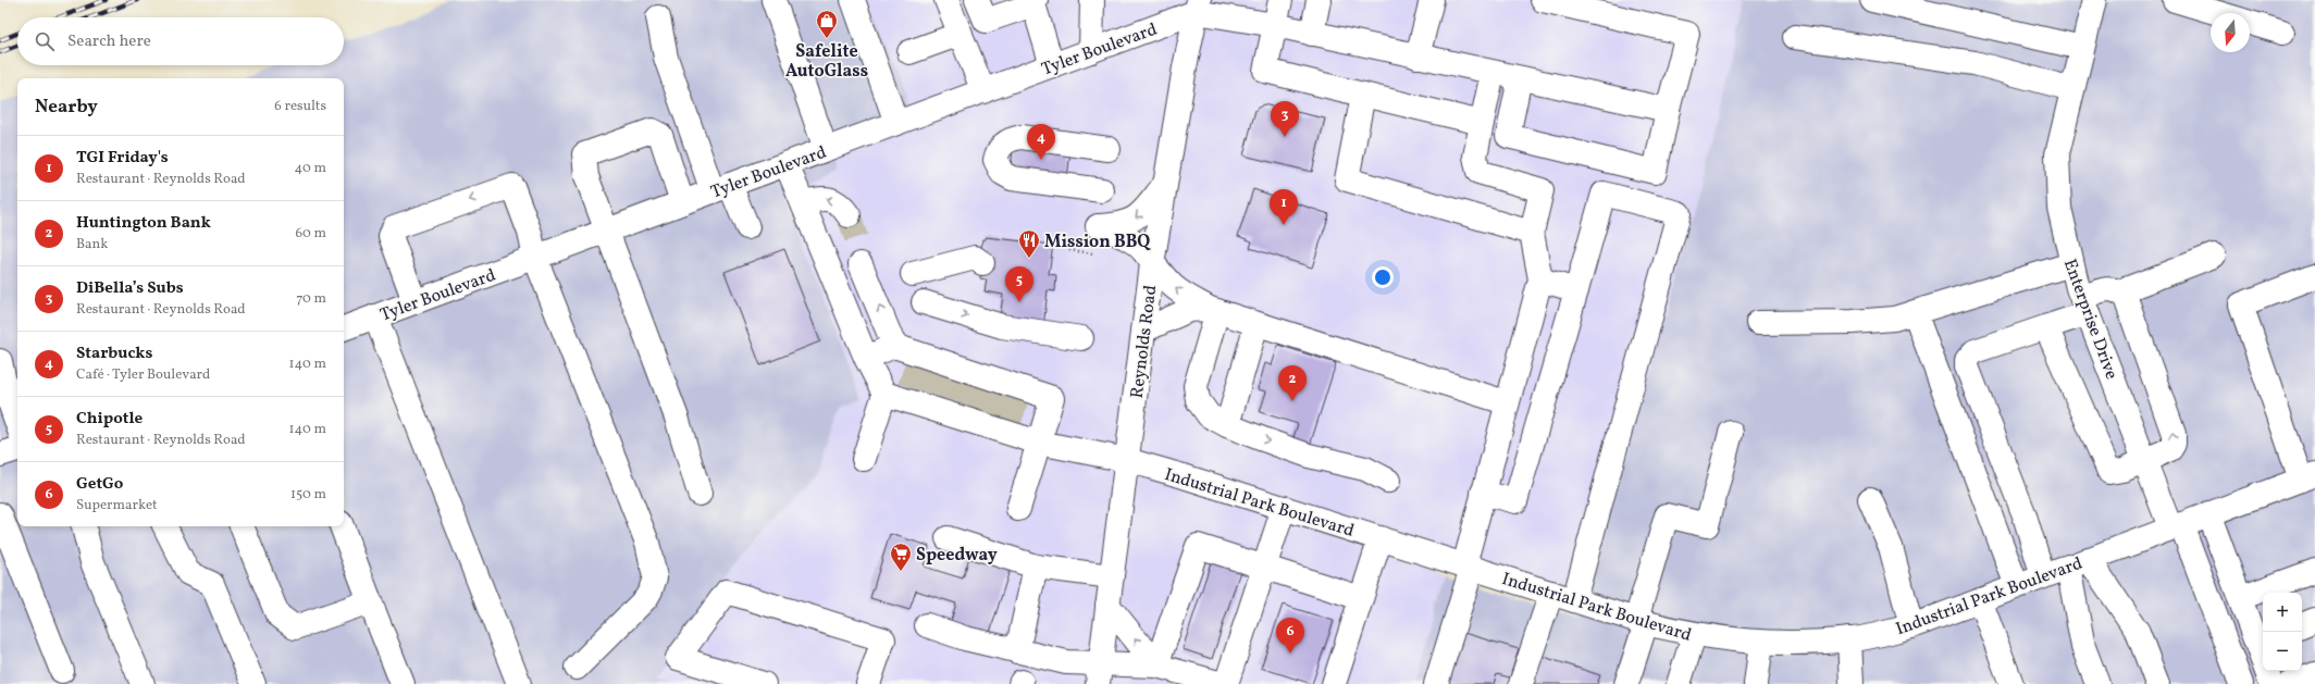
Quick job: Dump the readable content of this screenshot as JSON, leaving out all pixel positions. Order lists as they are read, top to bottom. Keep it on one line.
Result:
{"streets":{"street":["Tyler Boulevard","Enterprise Drive","Reynolds Road","Industrial Park Boulevard"]},"crossings":[["Tyler Boulevard","Reynolds Road"],["Enterprise Drive","Industrial Park Boulevard"],["Reynolds Road","Industrial Park Boulevard"]],"places":{"shop":["Safelite AutoGlass"],"restaurant":["Mission BBQ"],"supermarket":["Speedway"]},"north":"bottom","page":{"search":"Search here","heading":["Nearby","6 results"],"pins":["3","4","1","5","2","6"],"list":[{"mark":"1","name":"TGI Friday's","note":"Restaurant · Reynolds Road","value":"40 m"},{"mark":"2","name":"Huntington Bank","note":"Bank","value":"60 m"},{"mark":"3","name":"DiBella’s Subs","note":"Restaurant · Reynolds Road","value":"70 m"},{"mark":"4","name":"Starbucks","note":"Café · Tyler Boulevard","value":"140 m"},{"mark":"5","name":"Chipotle","note":"Restaurant · Reynolds Road","value":"140 m"},{"mark":"6","name":"GetGo","note":"Supermarket","value":"150 m"}],"map_buttons":["+","−"]}}
